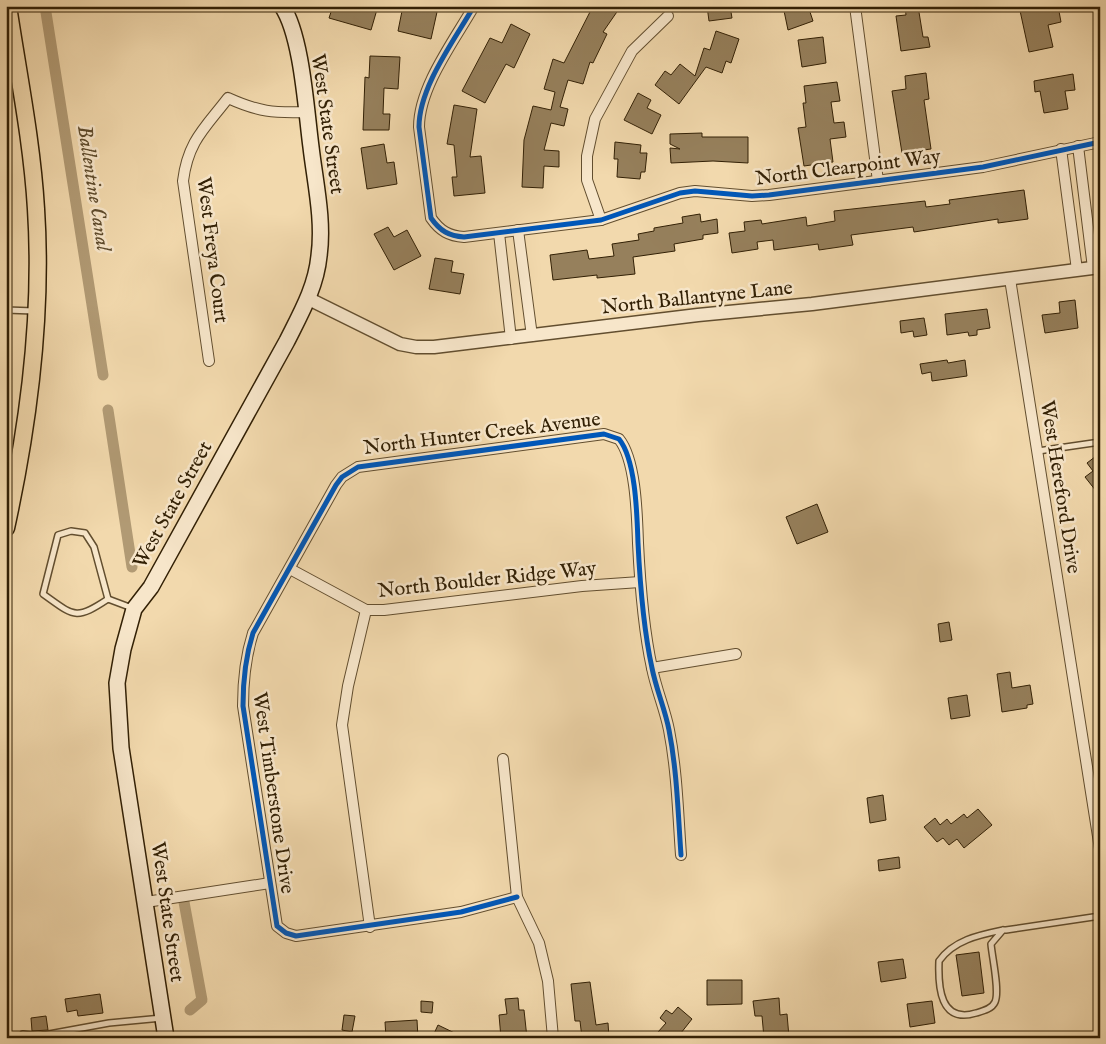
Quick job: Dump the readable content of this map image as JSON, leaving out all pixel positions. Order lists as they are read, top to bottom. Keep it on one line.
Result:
{"streets":{"main road":["West State Street"],"street":["North Clearpoint Way","West Freya Court","North Ballantyne Lane","North Hunter Creek Avenue","West Hereford Drive","North Boulder Ridge Way","West Timberstone Drive"]},"crossings":[["West State Street","West Freya Court"],["West State Street","North Ballantyne Lane"],["North Ballantyne Lane","West Hereford Drive"],["North Hunter Creek Avenue","North Boulder Ridge Way"],["North Hunter Creek Avenue","West Timberstone Drive"],["North Boulder Ridge Way","West Timberstone Drive"]],"water":["Ballentine Canal"]}
